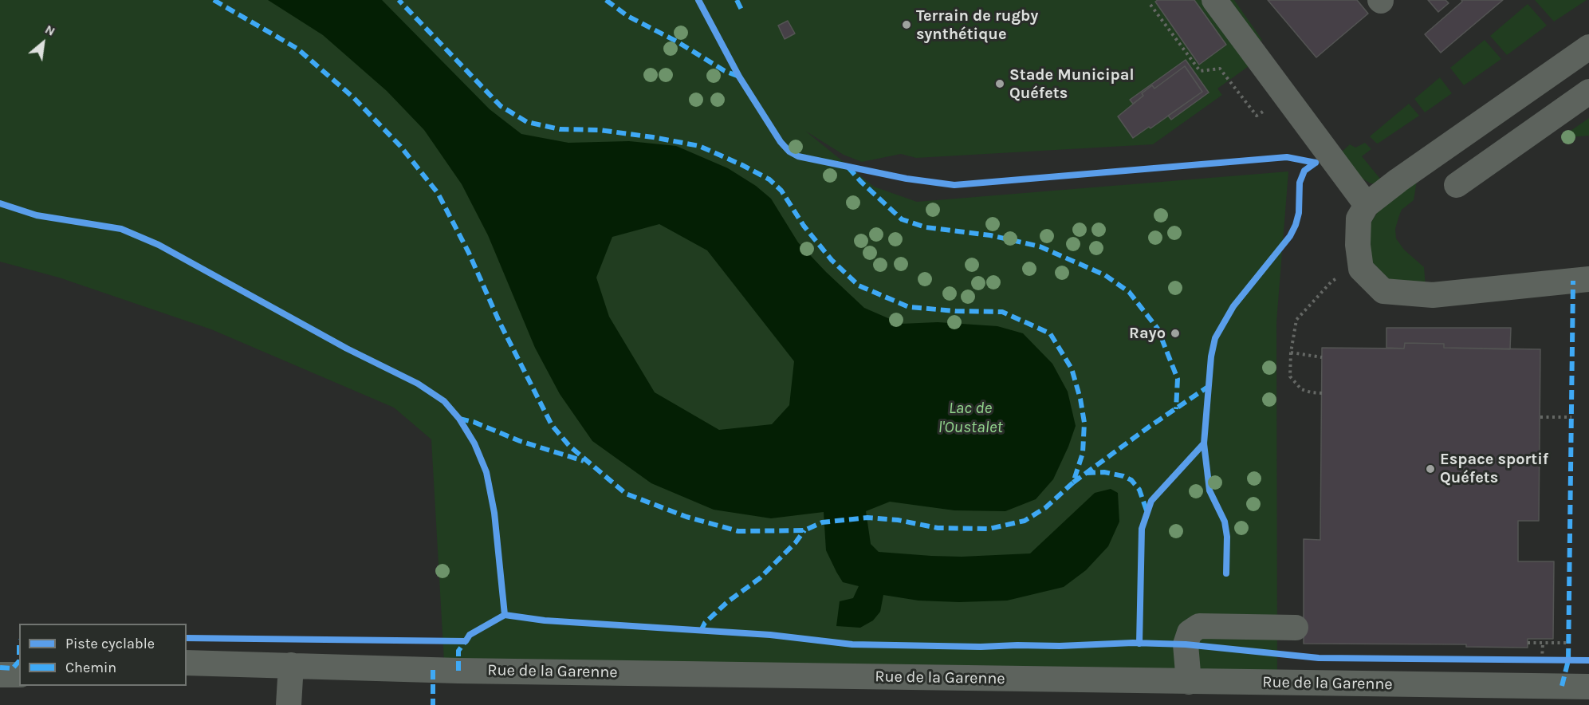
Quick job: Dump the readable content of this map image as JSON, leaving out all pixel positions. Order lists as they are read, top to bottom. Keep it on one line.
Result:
{"streets":{"street":["Rue de la Garenne"]},"water":["Lac de l'Oustalet"],"places":["Terrain de rugby synthétique","Stade Municipal Quéfets","Rayo","Espace sportif Quéfets"],"legend":["Piste cyclable","Chemin"],"north":"top right"}
